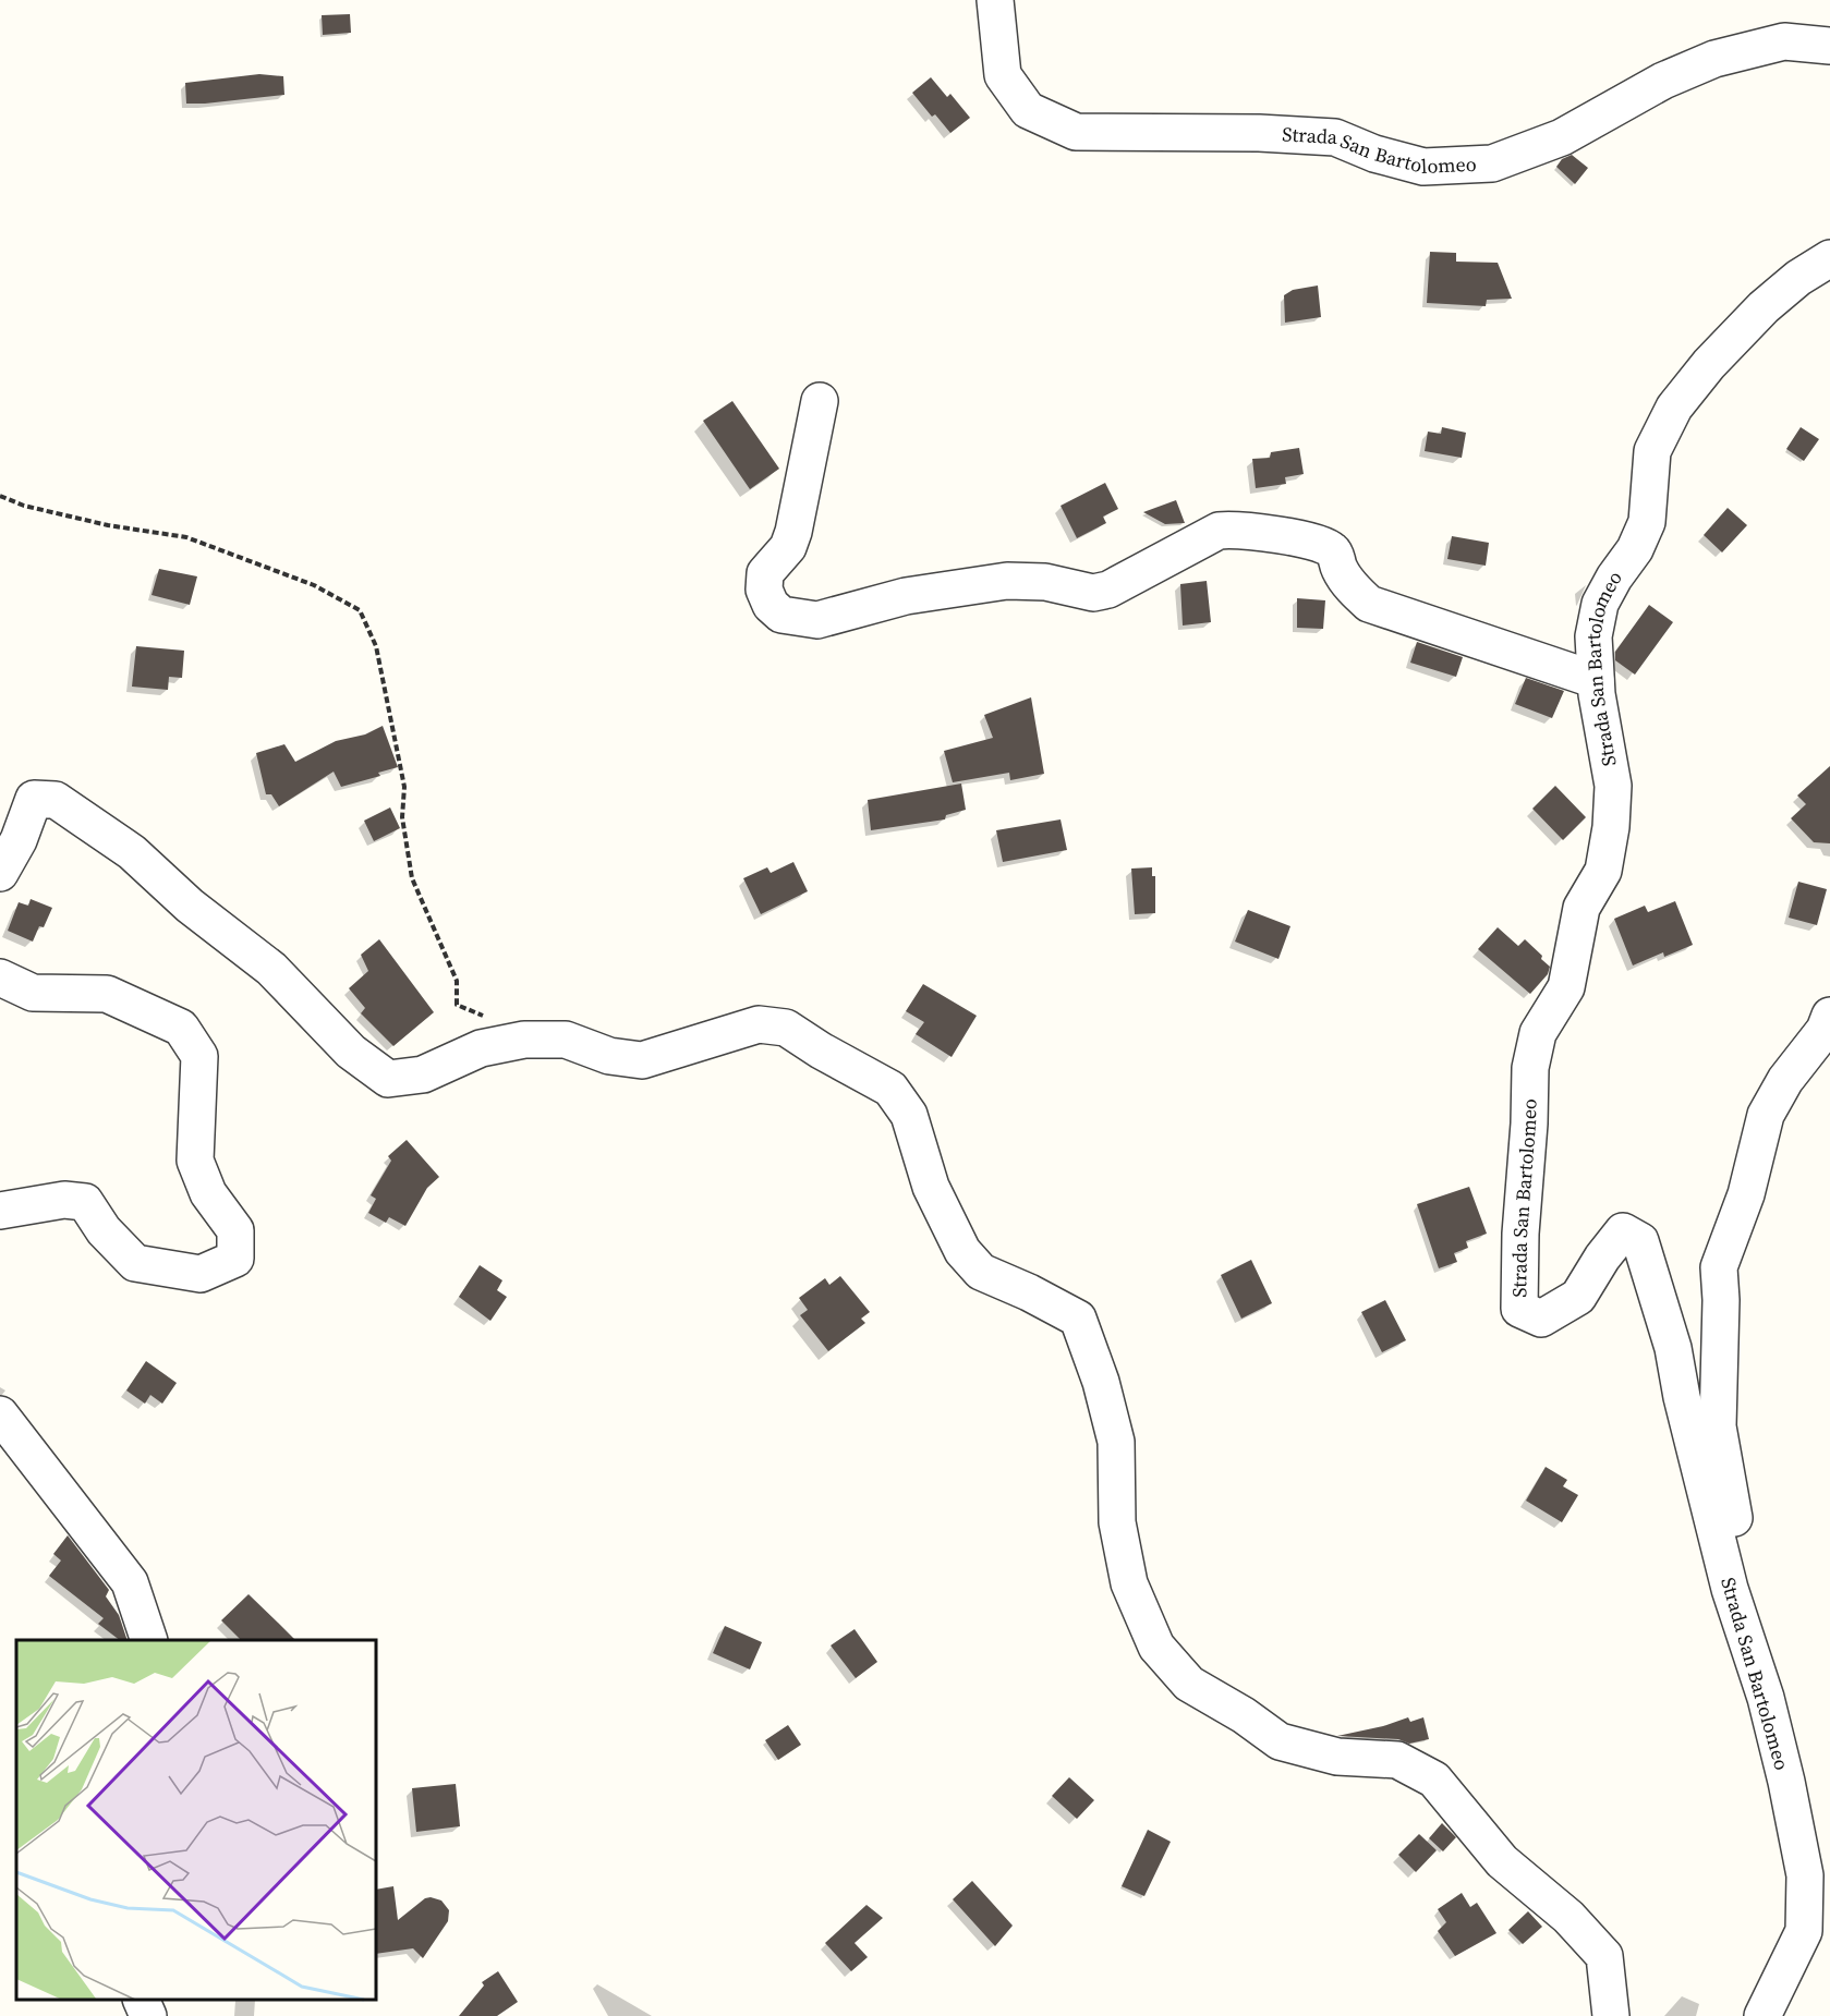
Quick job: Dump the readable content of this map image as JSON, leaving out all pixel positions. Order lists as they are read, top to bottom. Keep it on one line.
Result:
{"streets":{"street":["Strada San Bartolomeo"]}}
